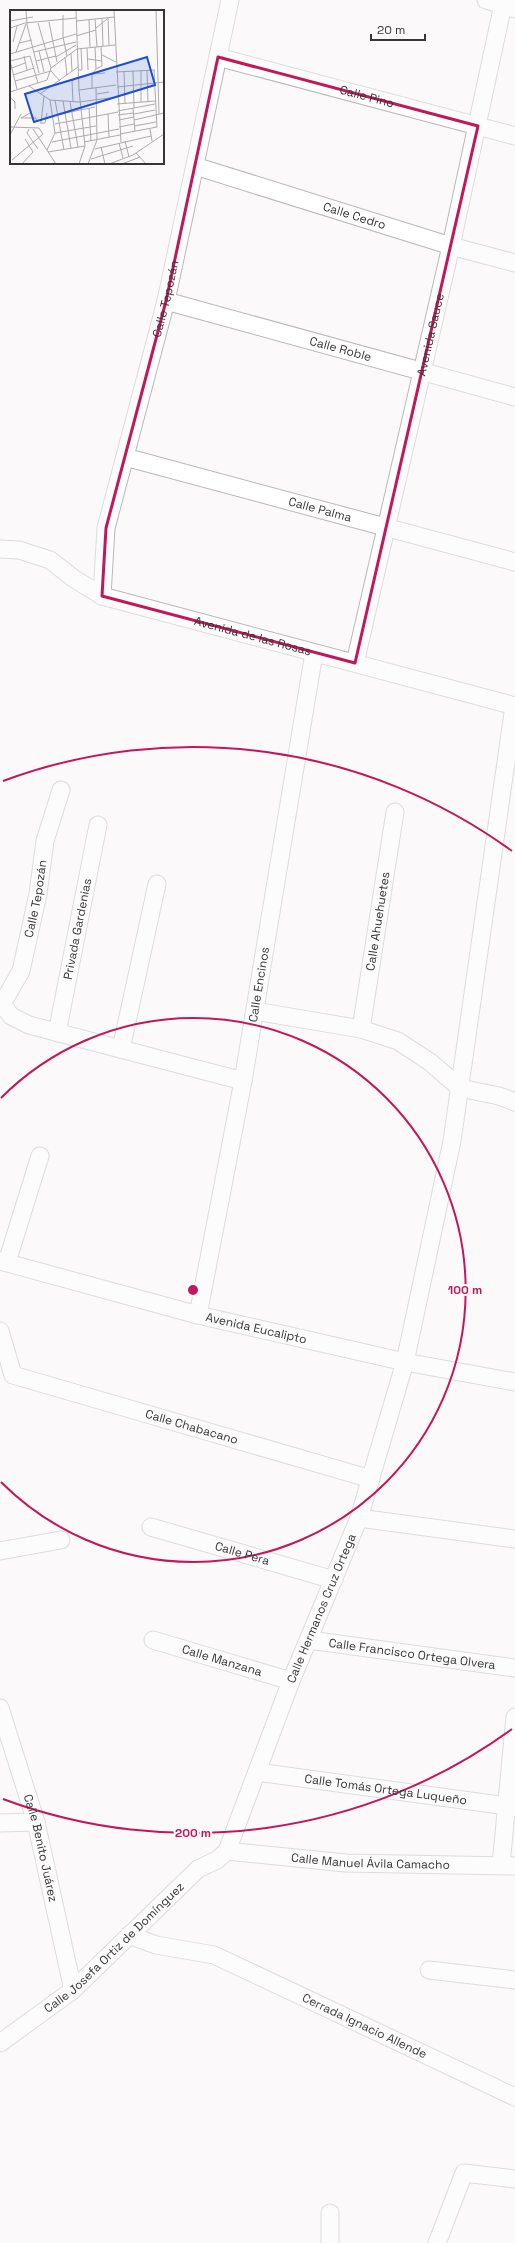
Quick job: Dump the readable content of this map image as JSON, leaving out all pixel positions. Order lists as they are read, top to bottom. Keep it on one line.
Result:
{"streets":{"street":["Calle Pino","Calle Cedro","Calle Tepozán","Avenida Sauce","Calle Roble","Calle Palma","Avenida de las Rosas","Calle Ahuehuetes","Privada Gardenias","Calle Encinos","Avenida Eucalipto","Calle Chabacano","Calle Pera","Calle Hermanos Cruz Ortega","Calle Francisco Ortega Olvera","Calle Manzana","Calle Tomás Ortega Luqueño","Calle Benito Juárez","Calle Manuel Ávila Camacho","Calle Josefa Ortiz de Domínguez","Cerrada Ignacio Allende"]},"crossings":[["Calle Pino","Calle Tepozán"],["Calle Pino","Avenida Sauce"],["Calle Cedro","Calle Tepozán"],["Calle Cedro","Avenida Sauce"],["Calle Tepozán","Calle Roble"],["Calle Tepozán","Calle Palma"],["Calle Tepozán","Avenida de las Rosas"],["Avenida Sauce","Calle Roble"],["Avenida Sauce","Calle Palma"],["Avenida Sauce","Avenida de las Rosas"],["Avenida de las Rosas","Calle Encinos"],["Avenida de las Rosas","Calle Hermanos Cruz Ortega"],["Calle Encinos","Avenida Eucalipto"],["Avenida Eucalipto","Calle Hermanos Cruz Ortega"],["Calle Chabacano","Calle Hermanos Cruz Ortega"],["Calle Pera","Calle Hermanos Cruz Ortega"],["Calle Hermanos Cruz Ortega","Calle Francisco Ortega Olvera"],["Calle Hermanos Cruz Ortega","Calle Manzana"],["Calle Hermanos Cruz Ortega","Calle Tomás Ortega Luqueño"],["Calle Hermanos Cruz Ortega","Calle Manuel Ávila Camacho"],["Calle Hermanos Cruz Ortega","Calle Josefa Ortiz de Domínguez"],["Calle Benito Juárez","Calle Josefa Ortiz de Domínguez"],["Calle Manuel Ávila Camacho","Calle Josefa Ortiz de Domínguez"],["Calle Josefa Ortiz de Domínguez","Cerrada Ignacio Allende"]],"scale_bar":"20 m","rings":["100 m","200 m"]}
